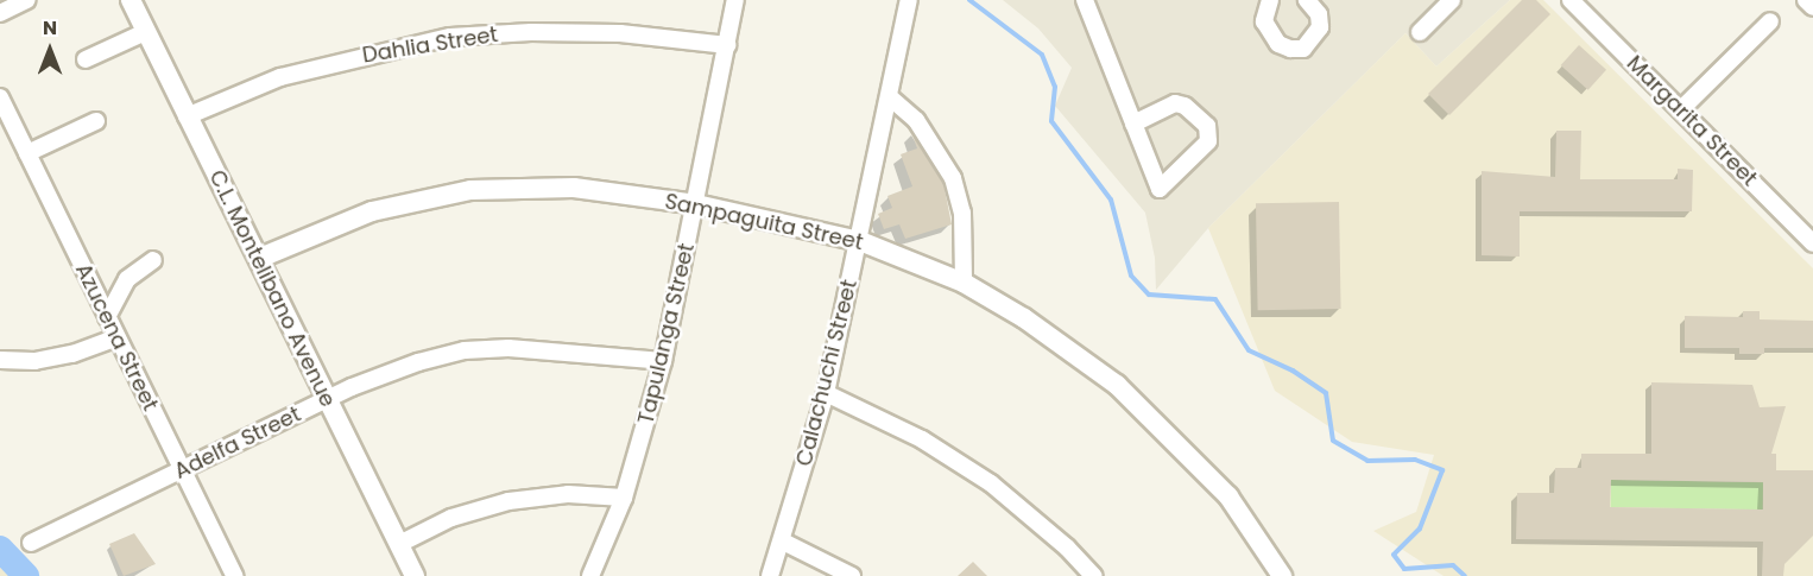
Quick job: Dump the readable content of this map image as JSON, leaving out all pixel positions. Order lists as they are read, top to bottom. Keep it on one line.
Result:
{"streets":{"street":["Dahlia Street","Margarita Street","Sampaguita Street","C.L. Montelibano Avenue","Tapulanga Street","Azucena Street","Calachuchi Street","Adelfa Street"]},"crossings":[["Dahlia Street","C.L. Montelibano Avenue"],["Dahlia Street","Tapulanga Street"],["Sampaguita Street","C.L. Montelibano Avenue"],["Sampaguita Street","Tapulanga Street"],["Sampaguita Street","Calachuchi Street"],["C.L. Montelibano Avenue","Adelfa Street"],["Tapulanga Street","Adelfa Street"],["Azucena Street","Adelfa Street"]],"north":"top"}
